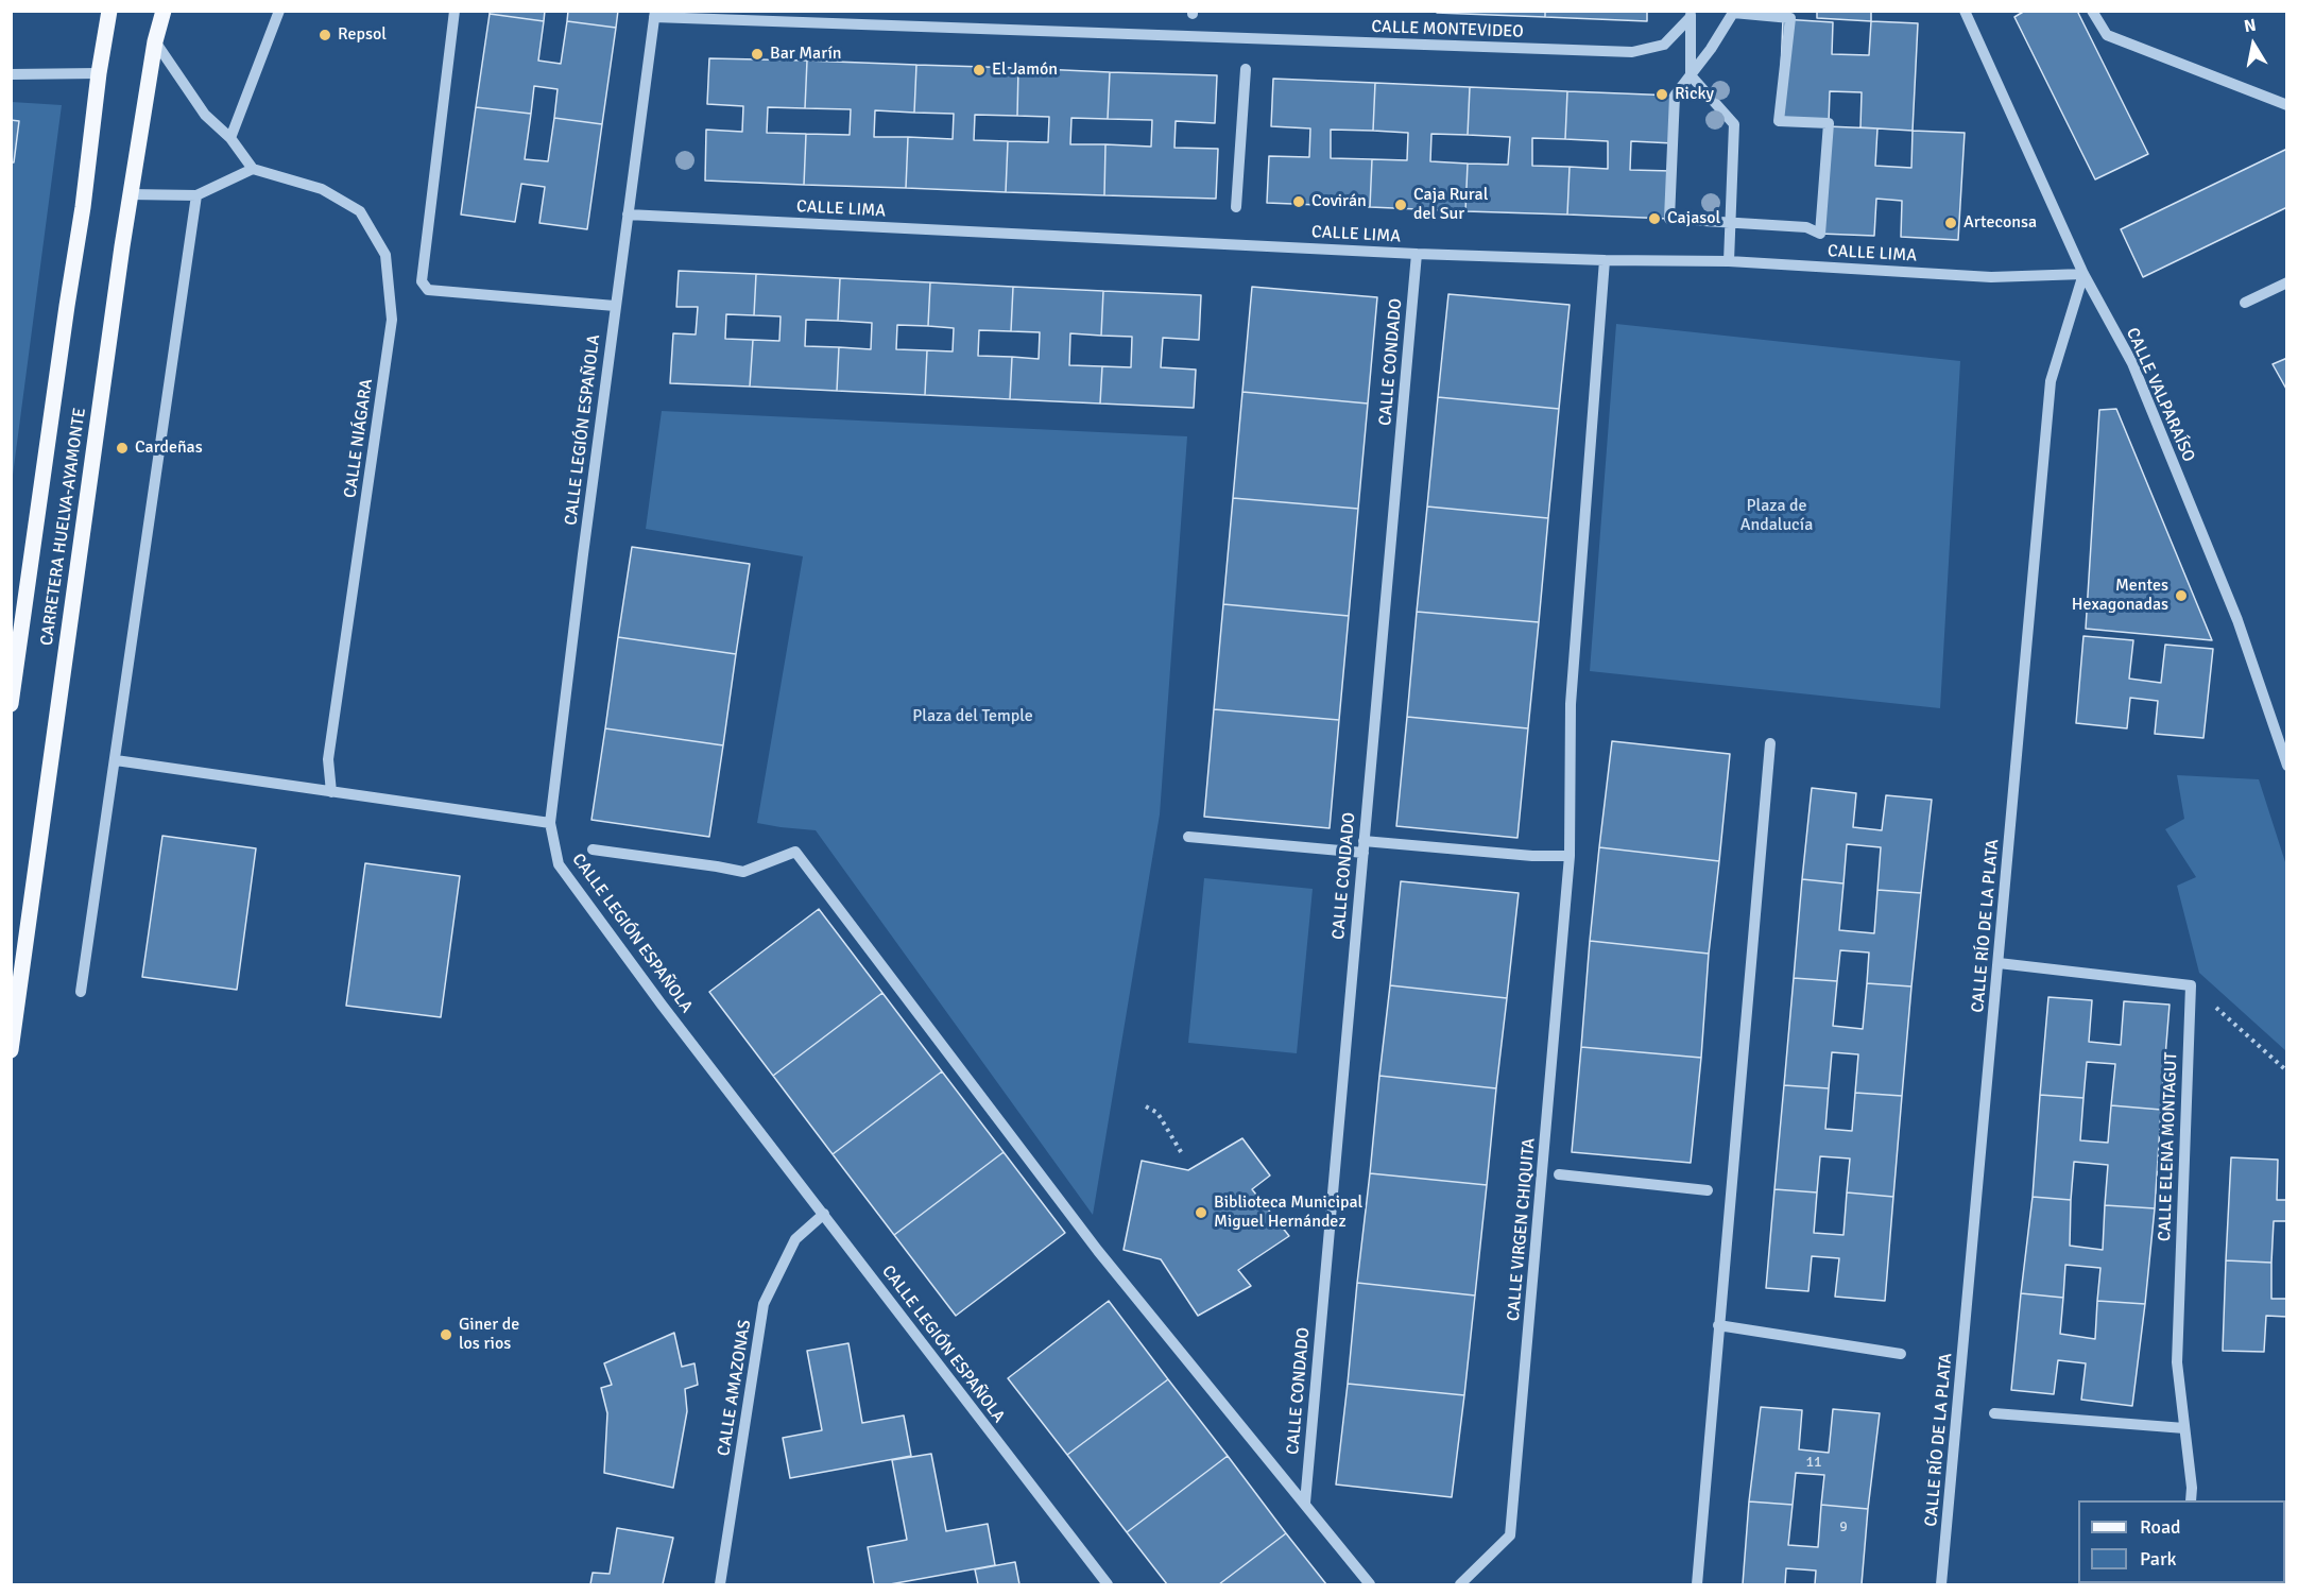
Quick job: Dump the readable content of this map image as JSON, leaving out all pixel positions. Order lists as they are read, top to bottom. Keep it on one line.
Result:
{"streets":{"main road":["CARRETERA HUELVA-AYAMONTE"],"street":["CALLE MONTEVIDEO","CALLE LIMA","CALLE CONDADO","CALLE VALPARAÍSO","CALLE LEGIÓN ESPAÑOLA","CALLE NIÁGARA","CALLE RÍO DE LA PLATA","CALLE ELENA MONTAGUT","CALLE VIRGEN CHIQUITA","CALLE AMAZONAS"]},"crossings":[["CALLE MONTEVIDEO","CALLE LEGIÓN ESPAÑOLA"],["CALLE LIMA","CALLE CONDADO"],["CALLE LIMA","CALLE VALPARAÍSO"],["CALLE LIMA","CALLE LEGIÓN ESPAÑOLA"],["CALLE LIMA","CALLE RÍO DE LA PLATA"],["CALLE VALPARAÍSO","CALLE RÍO DE LA PLATA"],["CALLE LEGIÓN ESPAÑOLA","CALLE AMAZONAS"],["CALLE RÍO DE LA PLATA","CALLE ELENA MONTAGUT"]],"parks":["Plaza de Andalucía","Plaza del Temple"],"places":["Repsol","Bar Marín","El Jamón","Ricky","Covirán","Caja Rural del Sur","Cajasol","Arteconsa","Cardeñas","Mentes Hexagonadas","Biblioteca Municipal Miguel Hernández","Giner de los rios"],"house_numbers":["11","9"],"legend":["Road","Park"],"north":"top"}
